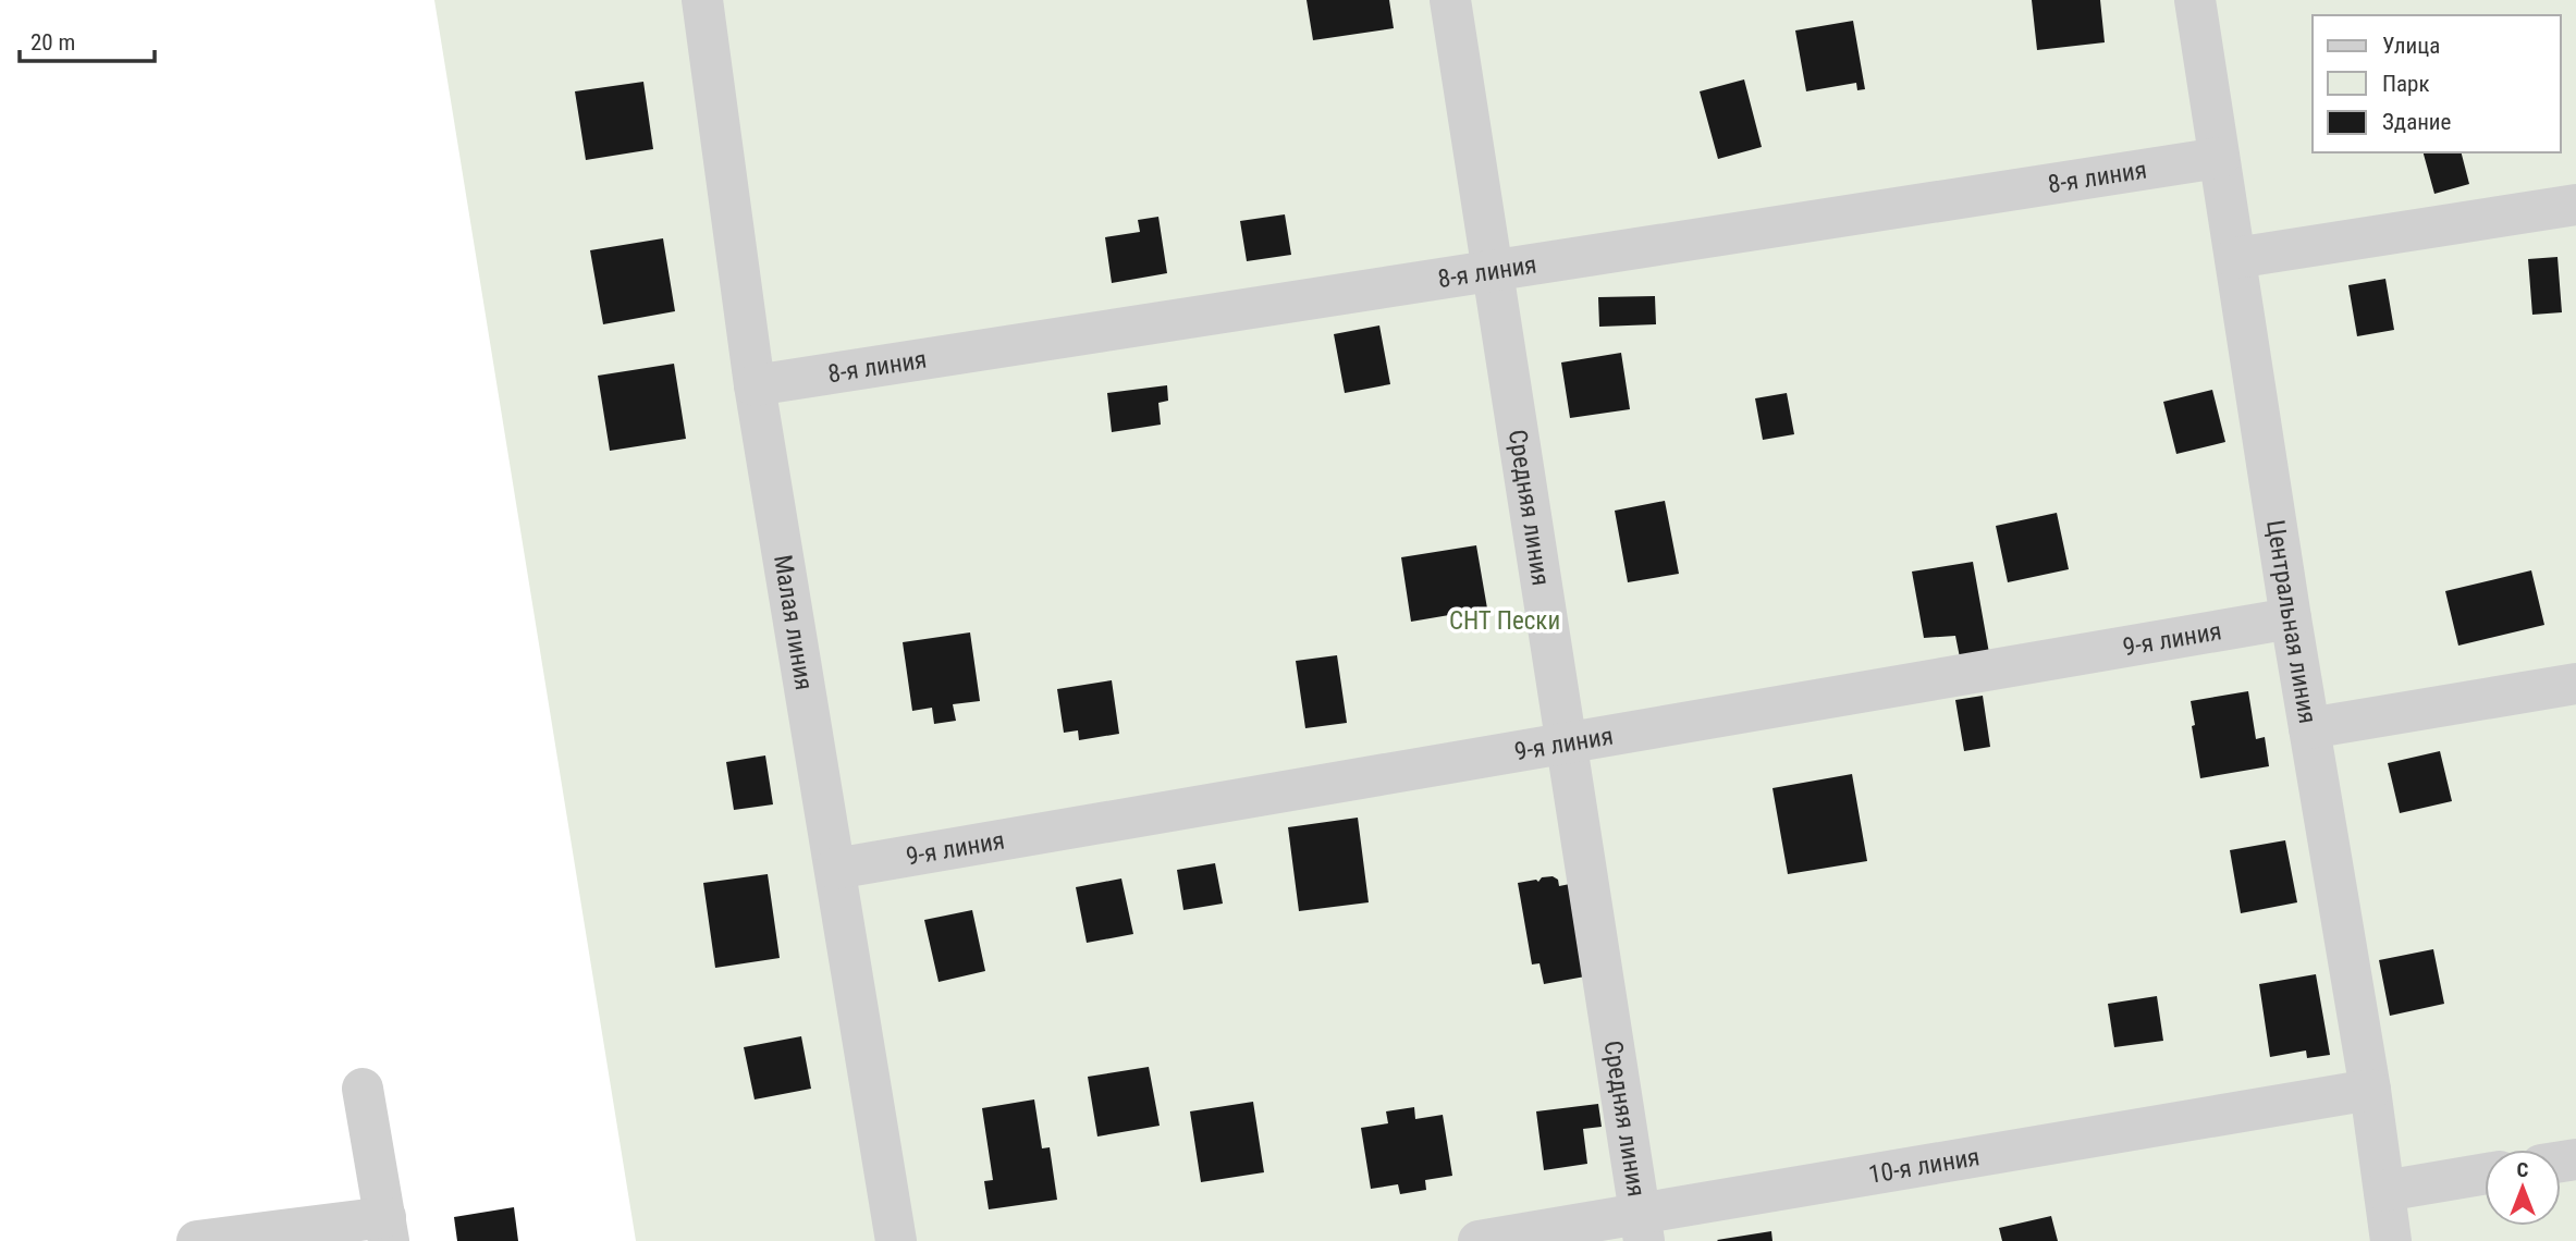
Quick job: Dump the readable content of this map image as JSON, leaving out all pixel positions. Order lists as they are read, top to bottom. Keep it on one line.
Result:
{"streets":{"street":["8-я линия","Средняя линия","Центральная линия","Малая линия","9-я линия","10-я линия"]},"crossings":[["8-я линия","Средняя линия"],["8-я линия","Центральная линия"],["8-я линия","Малая линия"],["Средняя линия","9-я линия"],["Средняя линия","10-я линия"],["Центральная линия","9-я линия"],["Центральная линия","10-я линия"],["Малая линия","9-я линия"]],"parks":["СНТ Пески"],"legend":["Улица","Парк","Здание"],"scale_bar":"20 m","north":"top"}
